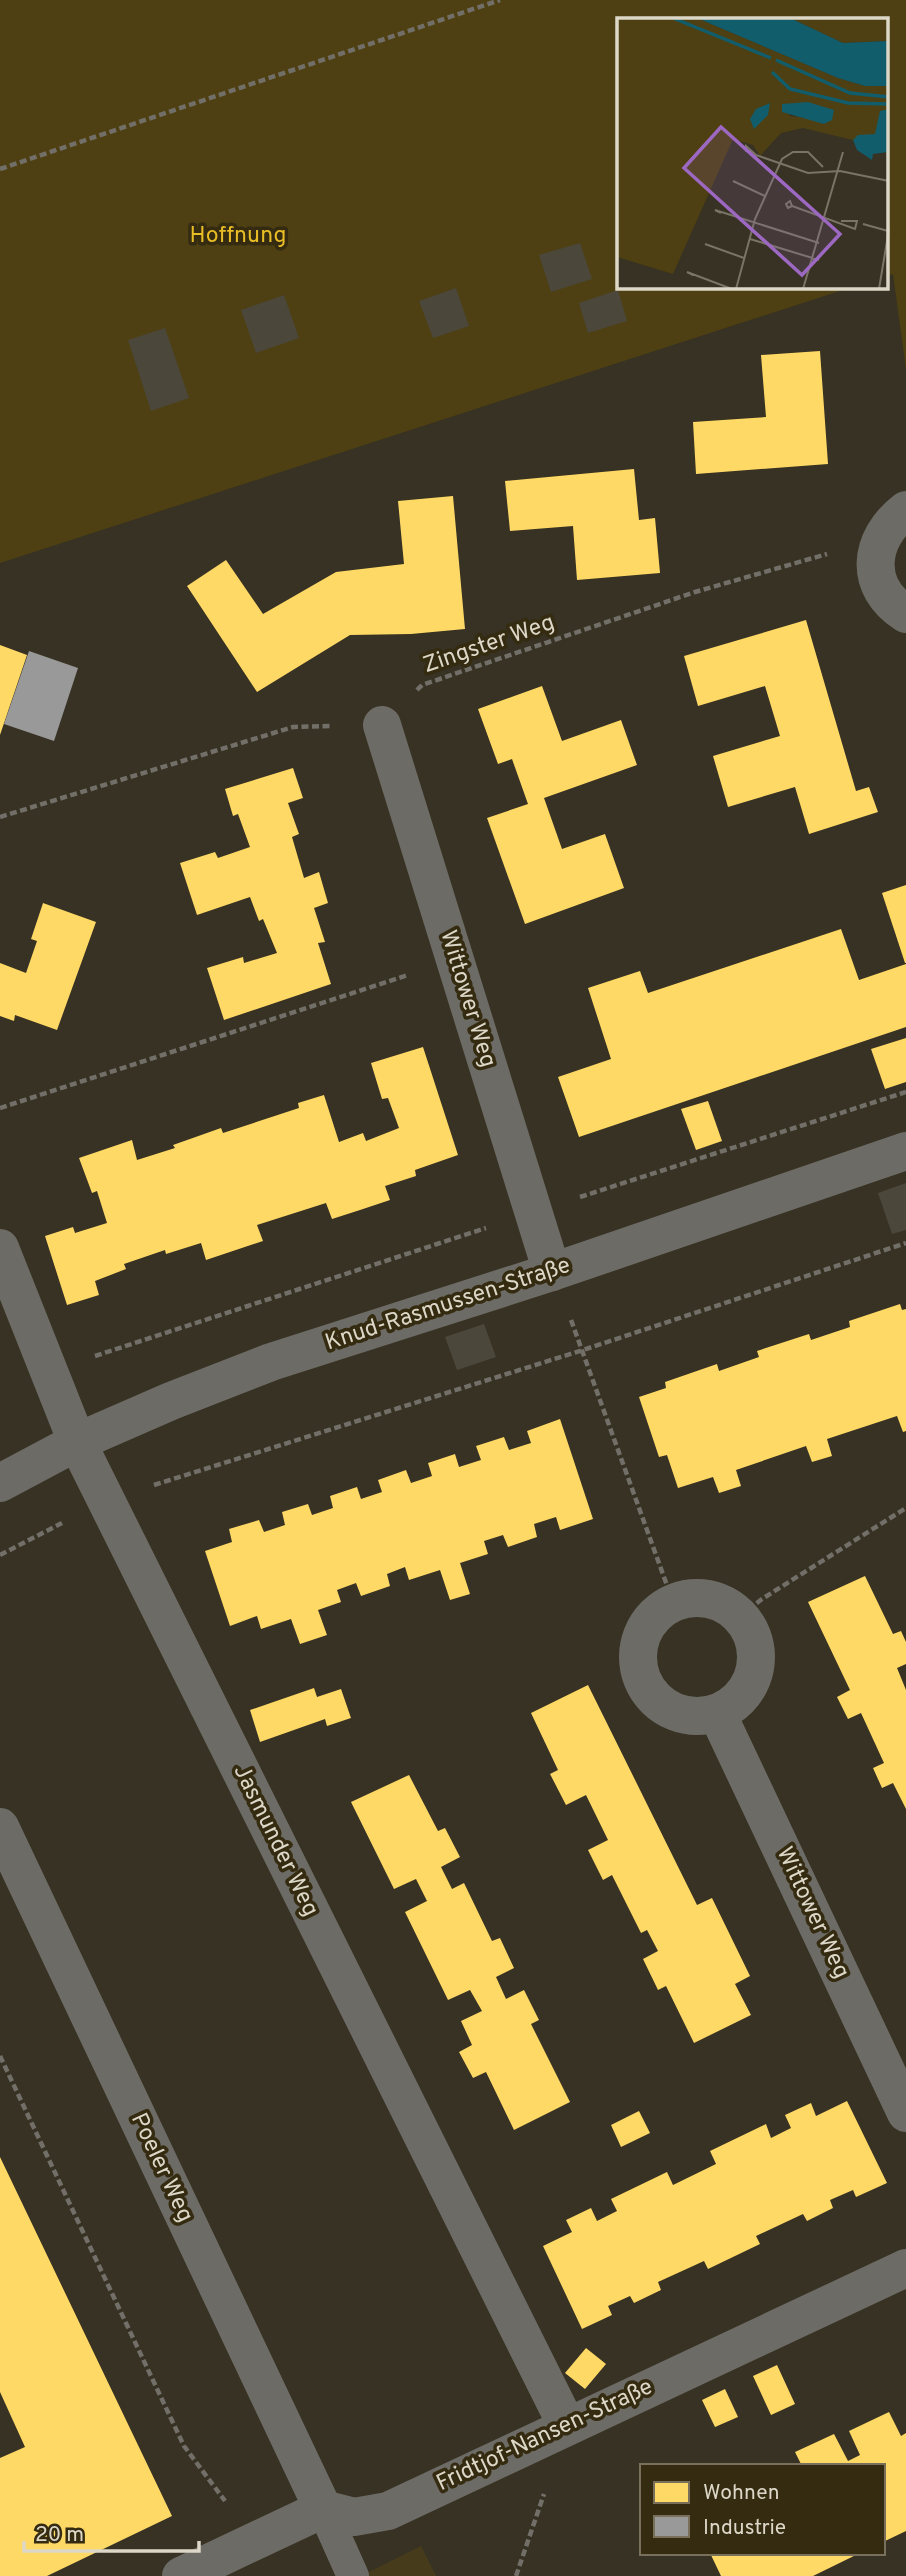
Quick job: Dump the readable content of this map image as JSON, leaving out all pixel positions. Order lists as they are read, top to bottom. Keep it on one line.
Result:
{"streets":{"street":["Wittower Weg","Knud-Rasmussen-Straße","Jasmunder Weg","Poeler Weg","Fridtjof-Nansen-Straße"],"path":["Zingster Weg"]},"crossings":[["Zingster Weg","Wittower Weg"],["Wittower Weg","Knud-Rasmussen-Straße"],["Knud-Rasmussen-Straße","Jasmunder Weg"],["Jasmunder Weg","Fridtjof-Nansen-Straße"],["Poeler Weg","Fridtjof-Nansen-Straße"]],"parks":["Hoffnung"],"legend":["Wohnen","Industrie"],"scale_bar":"20 m"}
